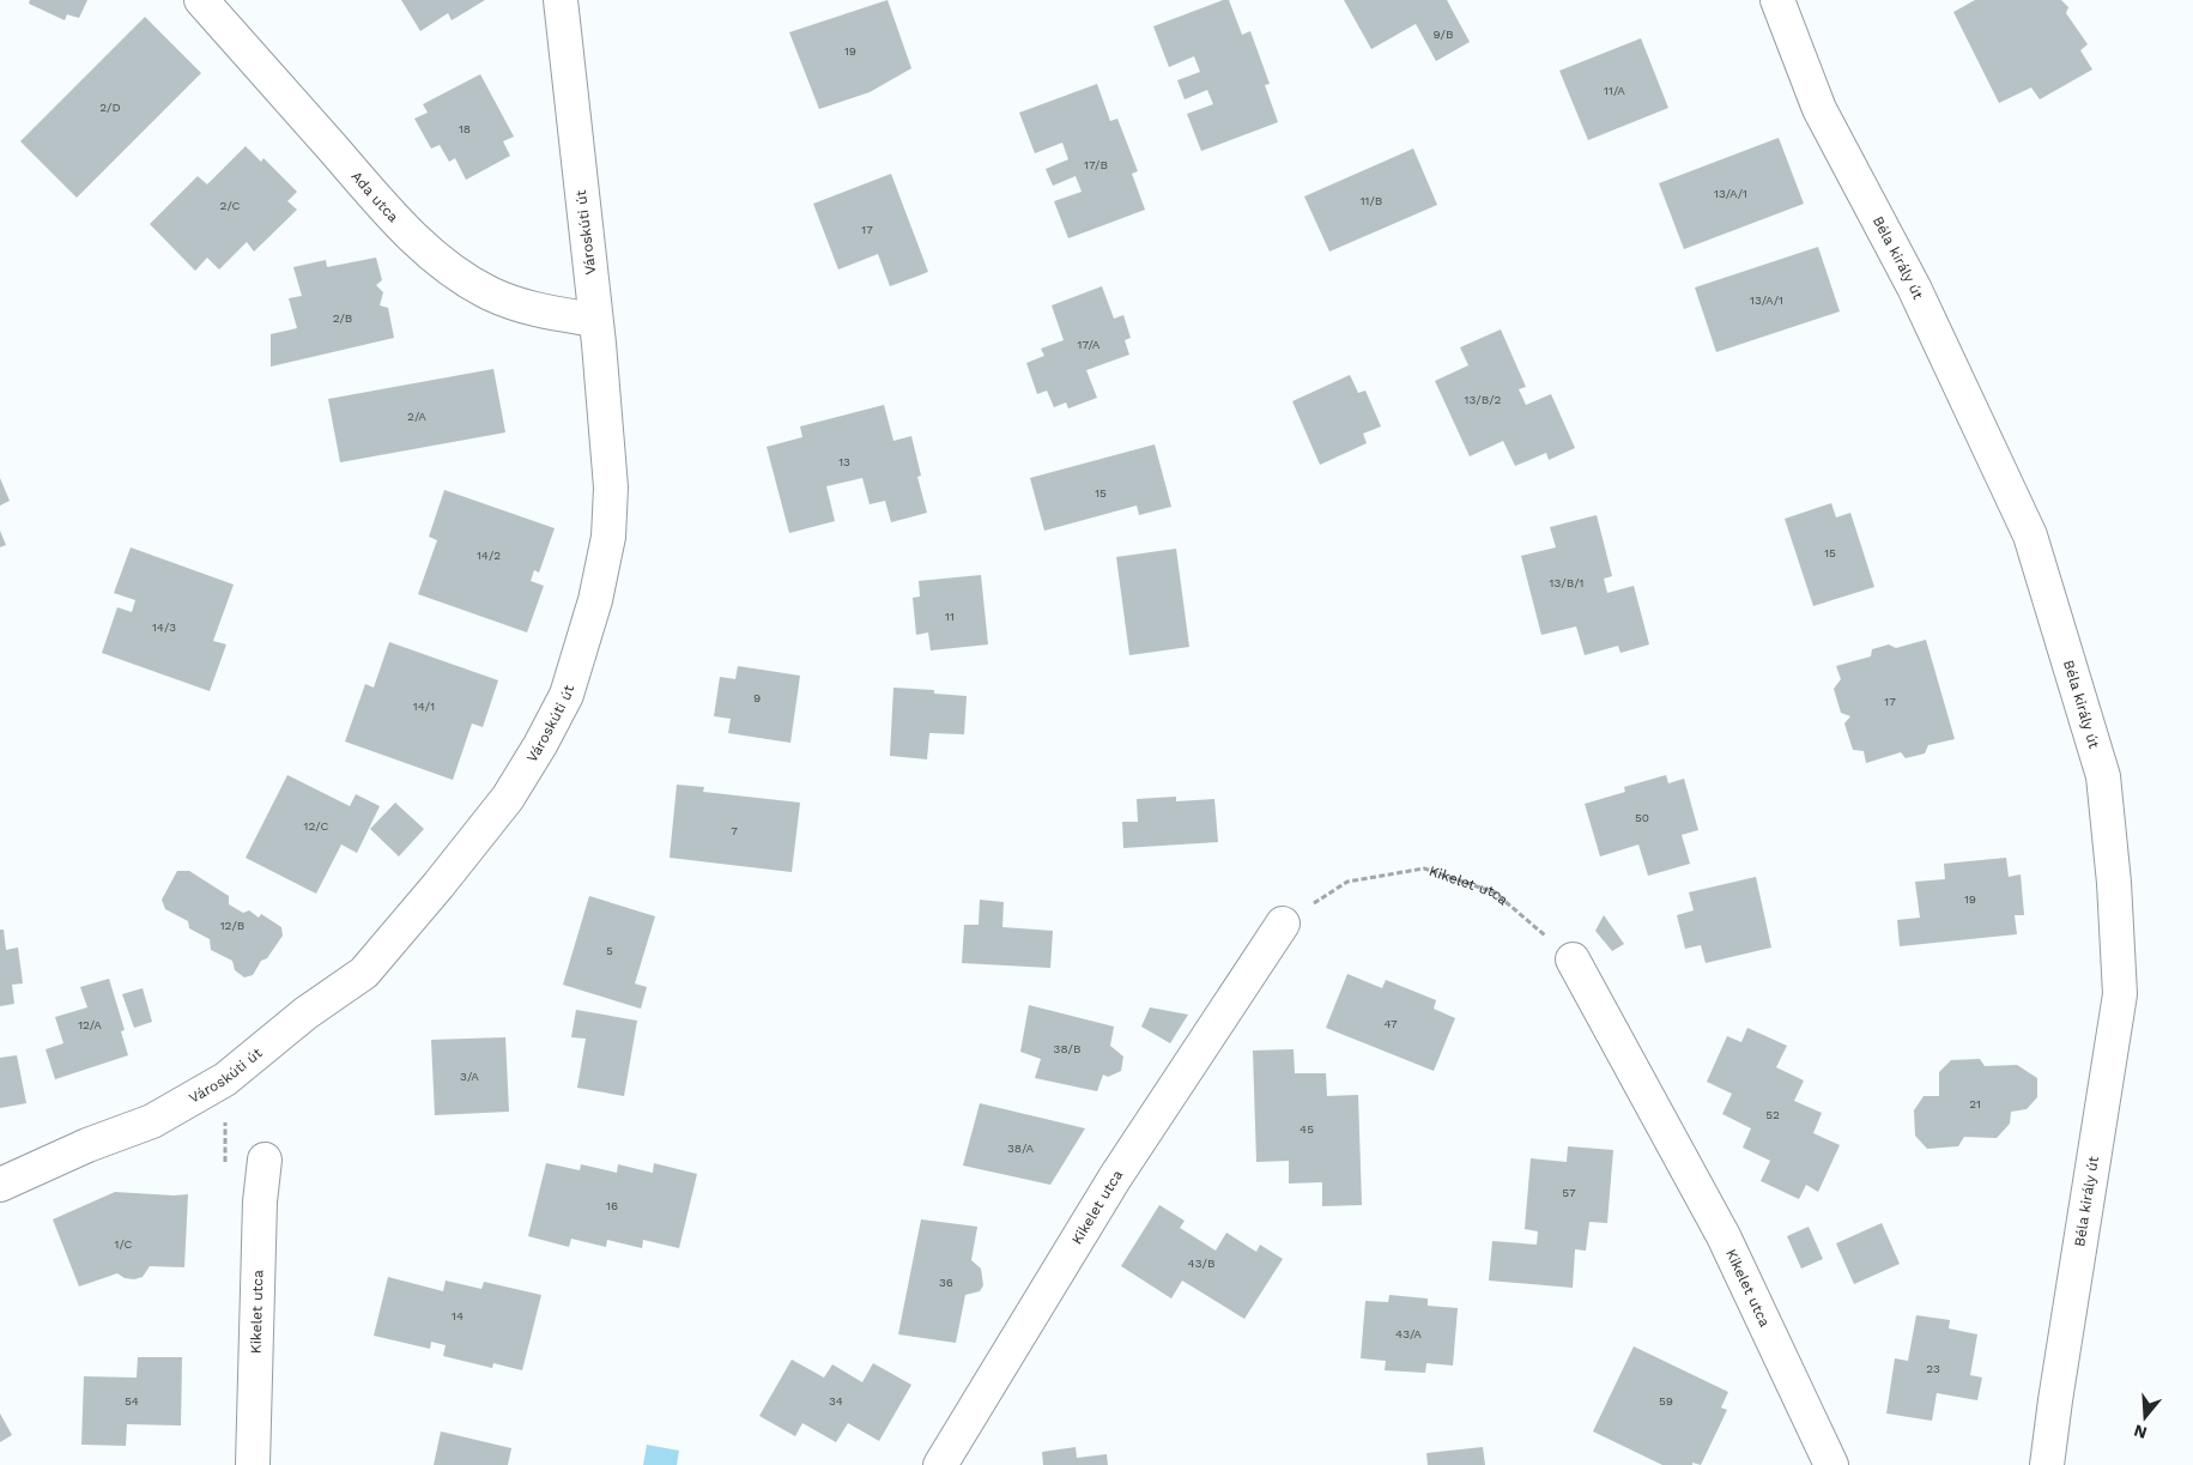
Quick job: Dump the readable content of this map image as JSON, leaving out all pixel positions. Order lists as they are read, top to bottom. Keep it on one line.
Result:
{"streets":{"street":["Ada utca","Városkúti út","Béla király út","Kikelet utca"]},"crossings":[["Ada utca","Városkúti út"]],"house_numbers":["9/B","19","11/A","2/D","18","17/B","13/A/1","11/B","2/C","17","13/A/1","2/B","17/A","13/B/2","2/A","13","15","15","14/2","13/B/1","11","14/3","9","17","14/1","50","12/C","7","19","12/B","5","47","12/A","38/B","3/A","21","52","45","38/A","57","16","1/C","43/B","36","14","43/A","23","54","34","59"],"north":"bottom"}
